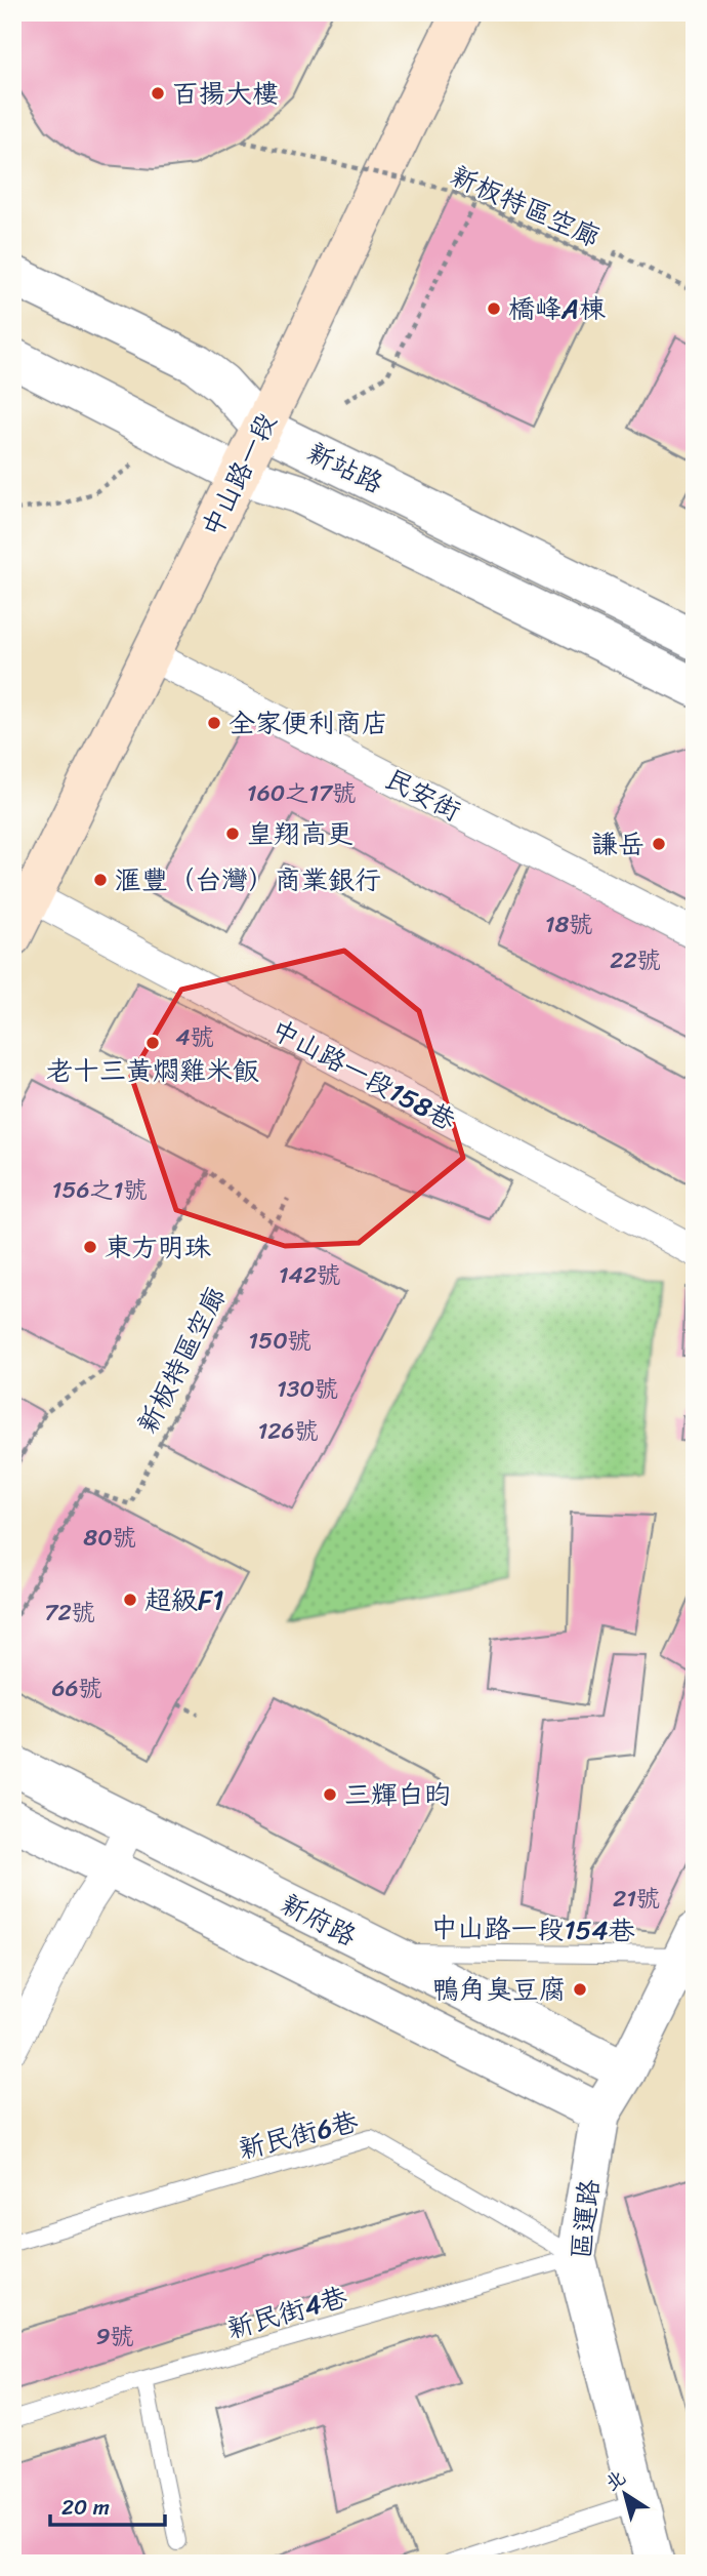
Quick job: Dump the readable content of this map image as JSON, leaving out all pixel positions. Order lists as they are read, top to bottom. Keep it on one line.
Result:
{"streets":{"main road":["中山路一段"],"street":["新站路","民安街","中山路一段158巷","新府路","區運路"],"lane":["中山路一段154巷","新民街6巷","新民街4巷"],"path":["新板特區空廊"]},"crossings":[["新站路","中山路一段"],["中山路一段","民安街"],["中山路一段","中山路一段158巷"],["新府路","中山路一段154巷"],["新府路","區運路"],["中山路一段154巷","區運路"],["新民街6巷","區運路"],["新民街6巷","新民街4巷"],["區運路","新民街4巷"]],"places":["百揚大樓","橋峰A棟","全家便利商店","皇翔高更","謙岳","滙豐（台灣）商業銀行","老十三黃燜雞米飯","東方明珠","超級F1","三輝白昀","鴨角臭豆腐"],"house_numbers":["160之17號","18號","22號","4號","156之1號","142號","150號","130號","126號","80號","72號","66號","21號","9號"],"scale_bar":"20 m","north":"top left"}
